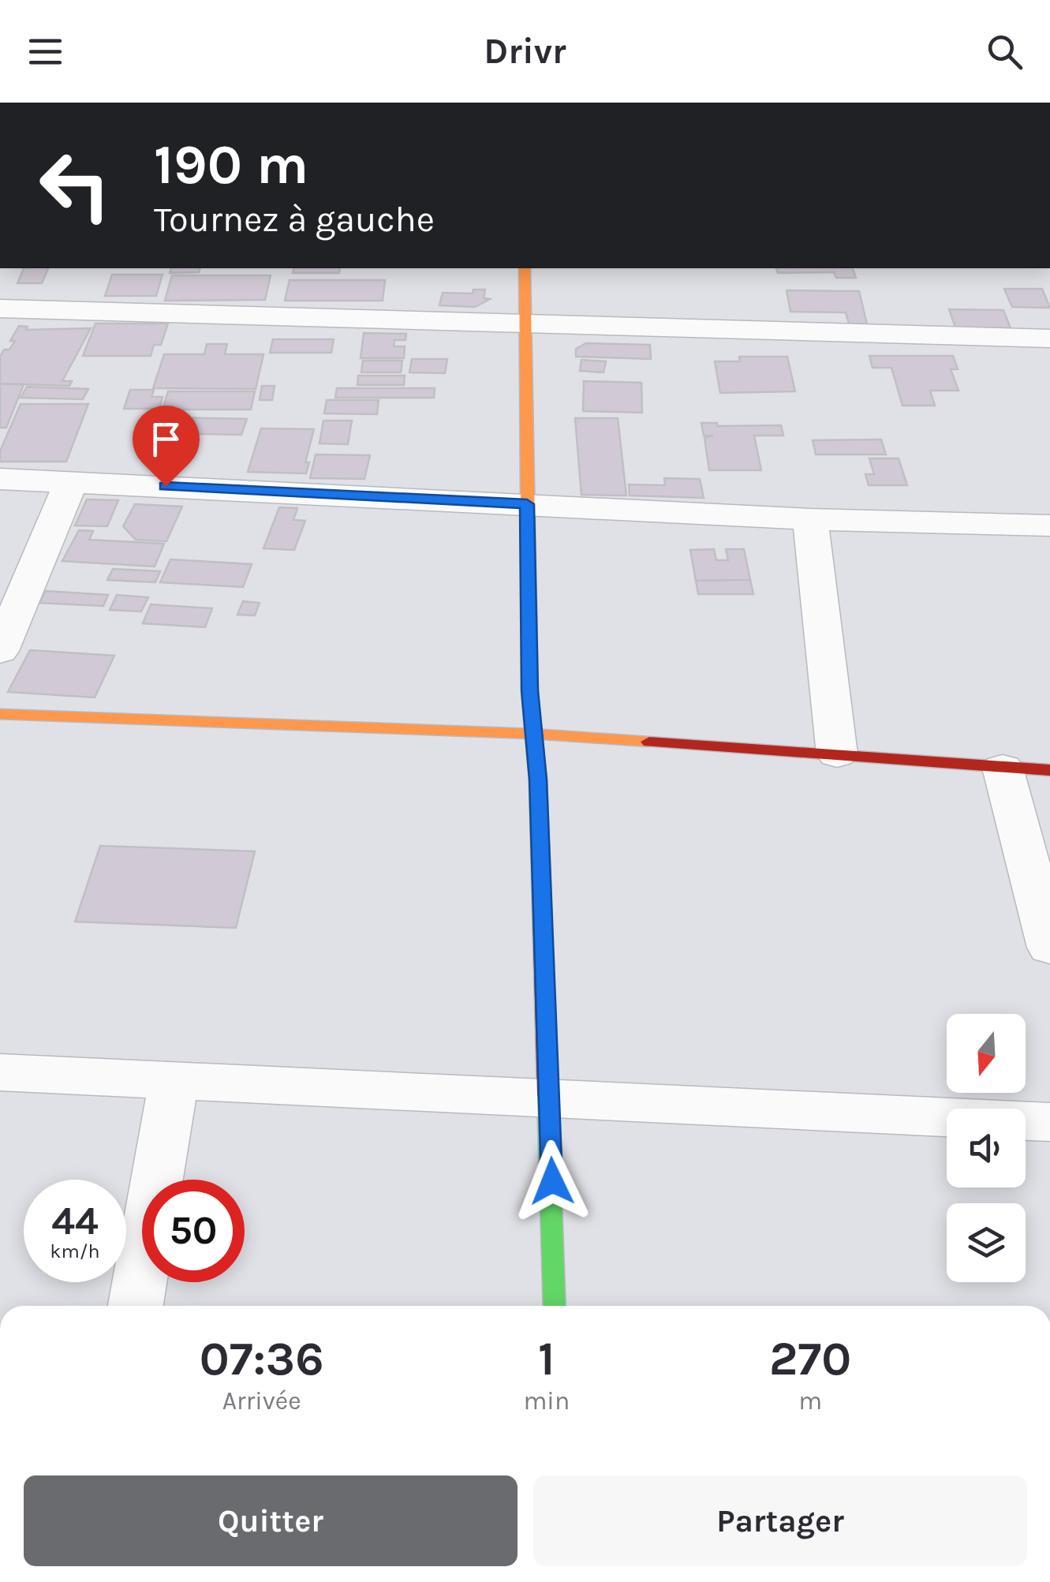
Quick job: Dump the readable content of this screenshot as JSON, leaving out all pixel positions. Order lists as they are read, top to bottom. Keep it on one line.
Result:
{"north":"bottom","page":{"header":"Drivr","turn":["190 m","Tournez à gauche"],"speed":"44 km/h","limit":"50","eta":["07:36","Arrivée","1","min","270","m"],"buttons":["Quitter","Partager"]}}
